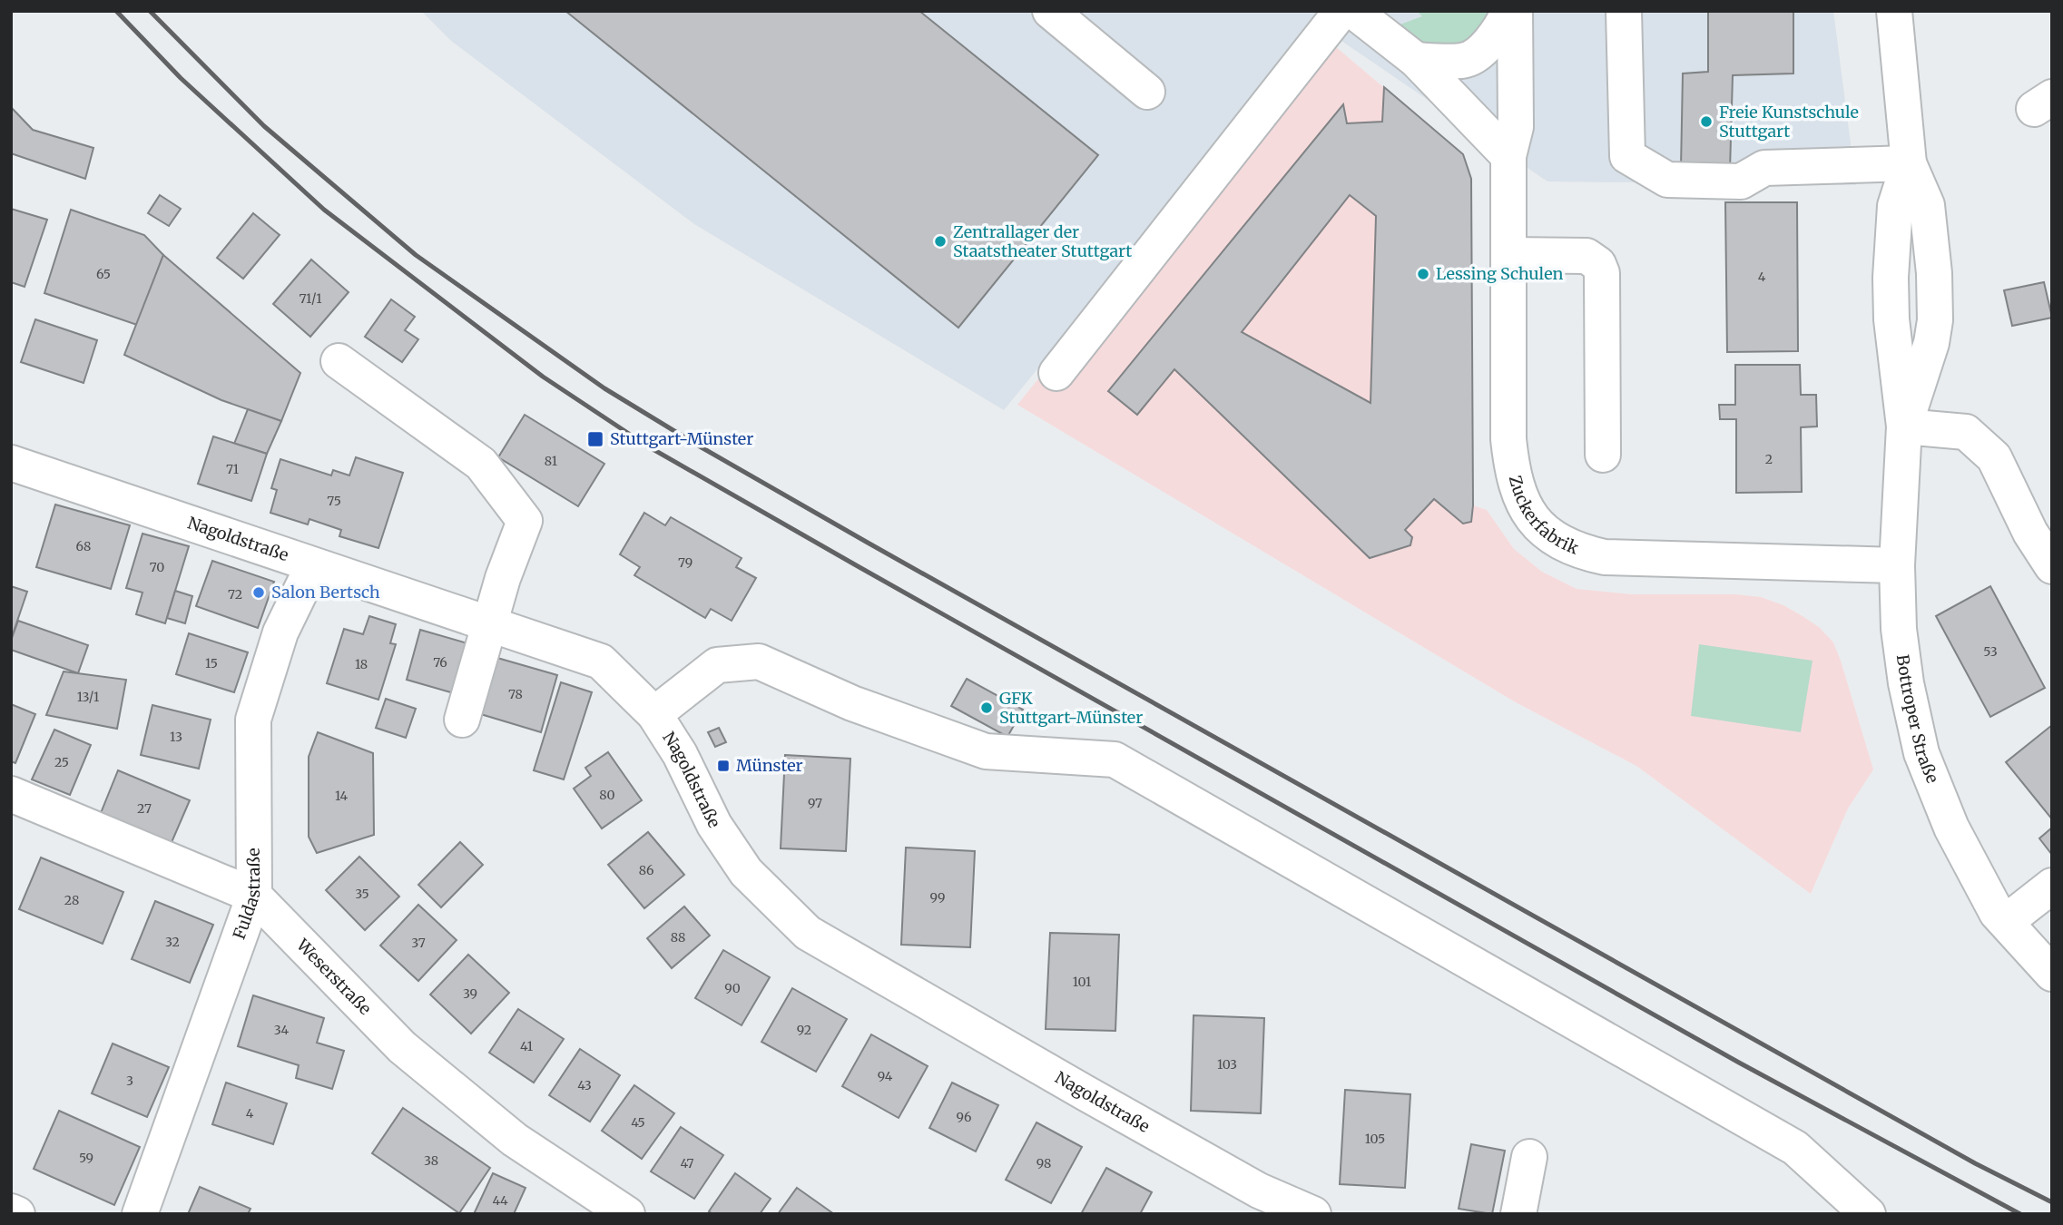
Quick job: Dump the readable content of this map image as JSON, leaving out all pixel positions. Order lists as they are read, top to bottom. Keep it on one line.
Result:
{"streets":{"street":["Zuckerfabrik","Nagoldstraße","Bottroper Straße","Fuldastraße","Weserstraße"]},"crossings":[["Zuckerfabrik","Bottroper Straße"],["Nagoldstraße","Fuldastraße"],["Fuldastraße","Weserstraße"]],"places":{"other":["Freie Kunstschule Stuttgart","Zentrallager der Staatstheater Stuttgart","Lessing Schulen","Salon Bertsch","GFK Stuttgart-Münster"],"transit":["Stuttgart-Münster","Münster"]},"house_numbers":["65","4","71/1","2","81","71","75","68","79","70","72","53","76","15","18","78","13/1","13","25","80","14","97","27","86","35","99","28","88","32","37","101","90","39","34","92","41","103","94","3","43","4","96","45","105","59","38","47","98","44"]}
